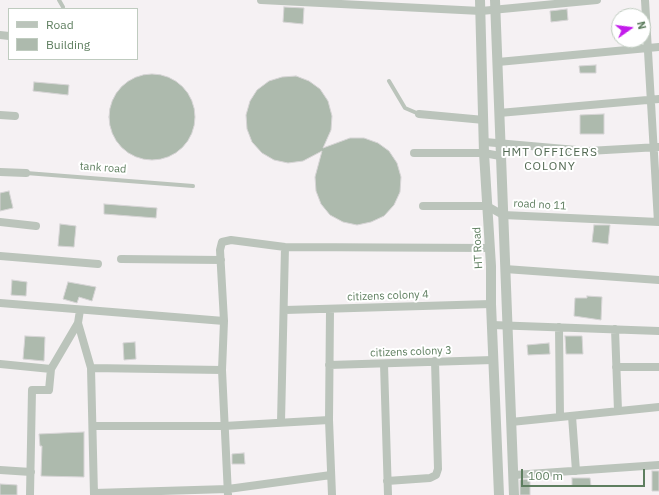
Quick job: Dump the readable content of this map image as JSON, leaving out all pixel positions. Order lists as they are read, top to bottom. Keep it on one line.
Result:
{"streets":{"street":["tank road","road no 11","HT Road","citizens colony 4","citizens colony 3"]},"crossings":[["road no 11","HT Road"],["HT Road","citizens colony 4"],["HT Road","citizens colony 3"]],"districts":["HMT OFFICERS COLONY"],"legend":["Road","Building"],"scale_bar":"100 m","north":"right"}
